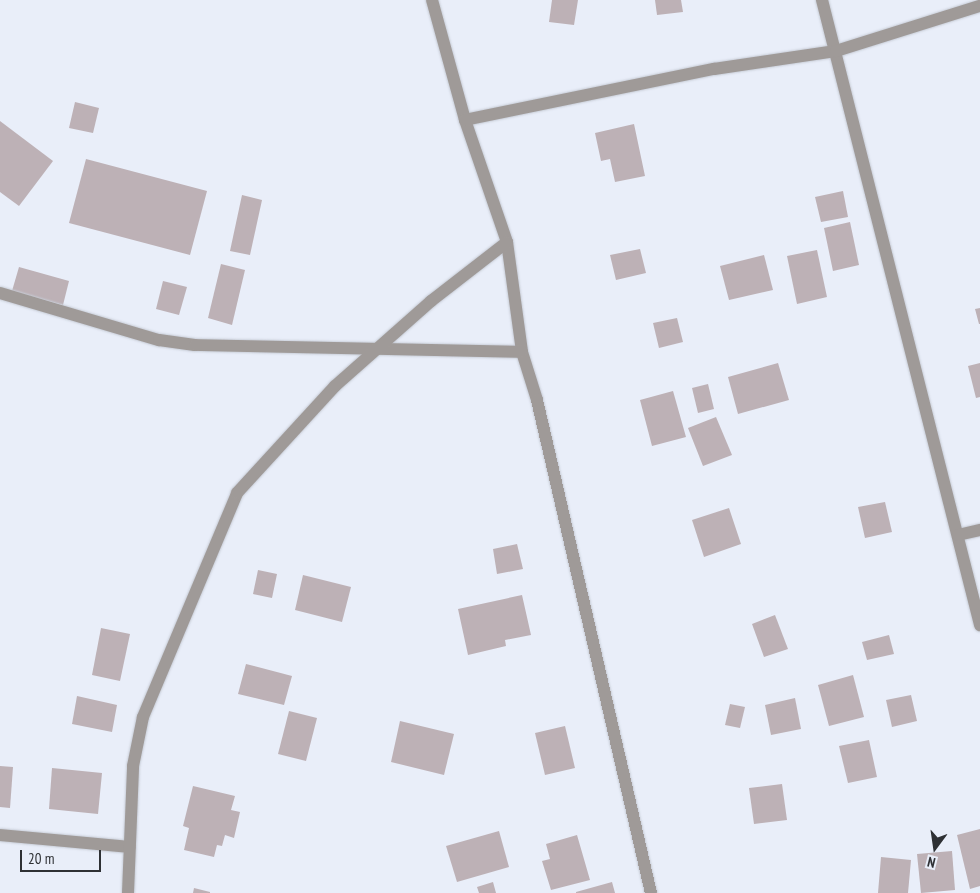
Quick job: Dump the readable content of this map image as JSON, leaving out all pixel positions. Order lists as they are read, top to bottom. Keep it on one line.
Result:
{"scale_bar":"20 m","north":"bottom"}
